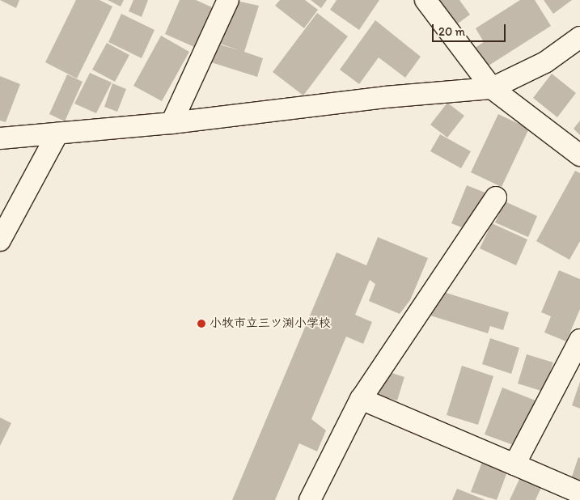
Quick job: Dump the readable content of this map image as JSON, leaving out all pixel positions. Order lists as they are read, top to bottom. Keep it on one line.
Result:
{"places":["小牧市立三ツ渕小学校"],"scale_bar":"20 m"}
